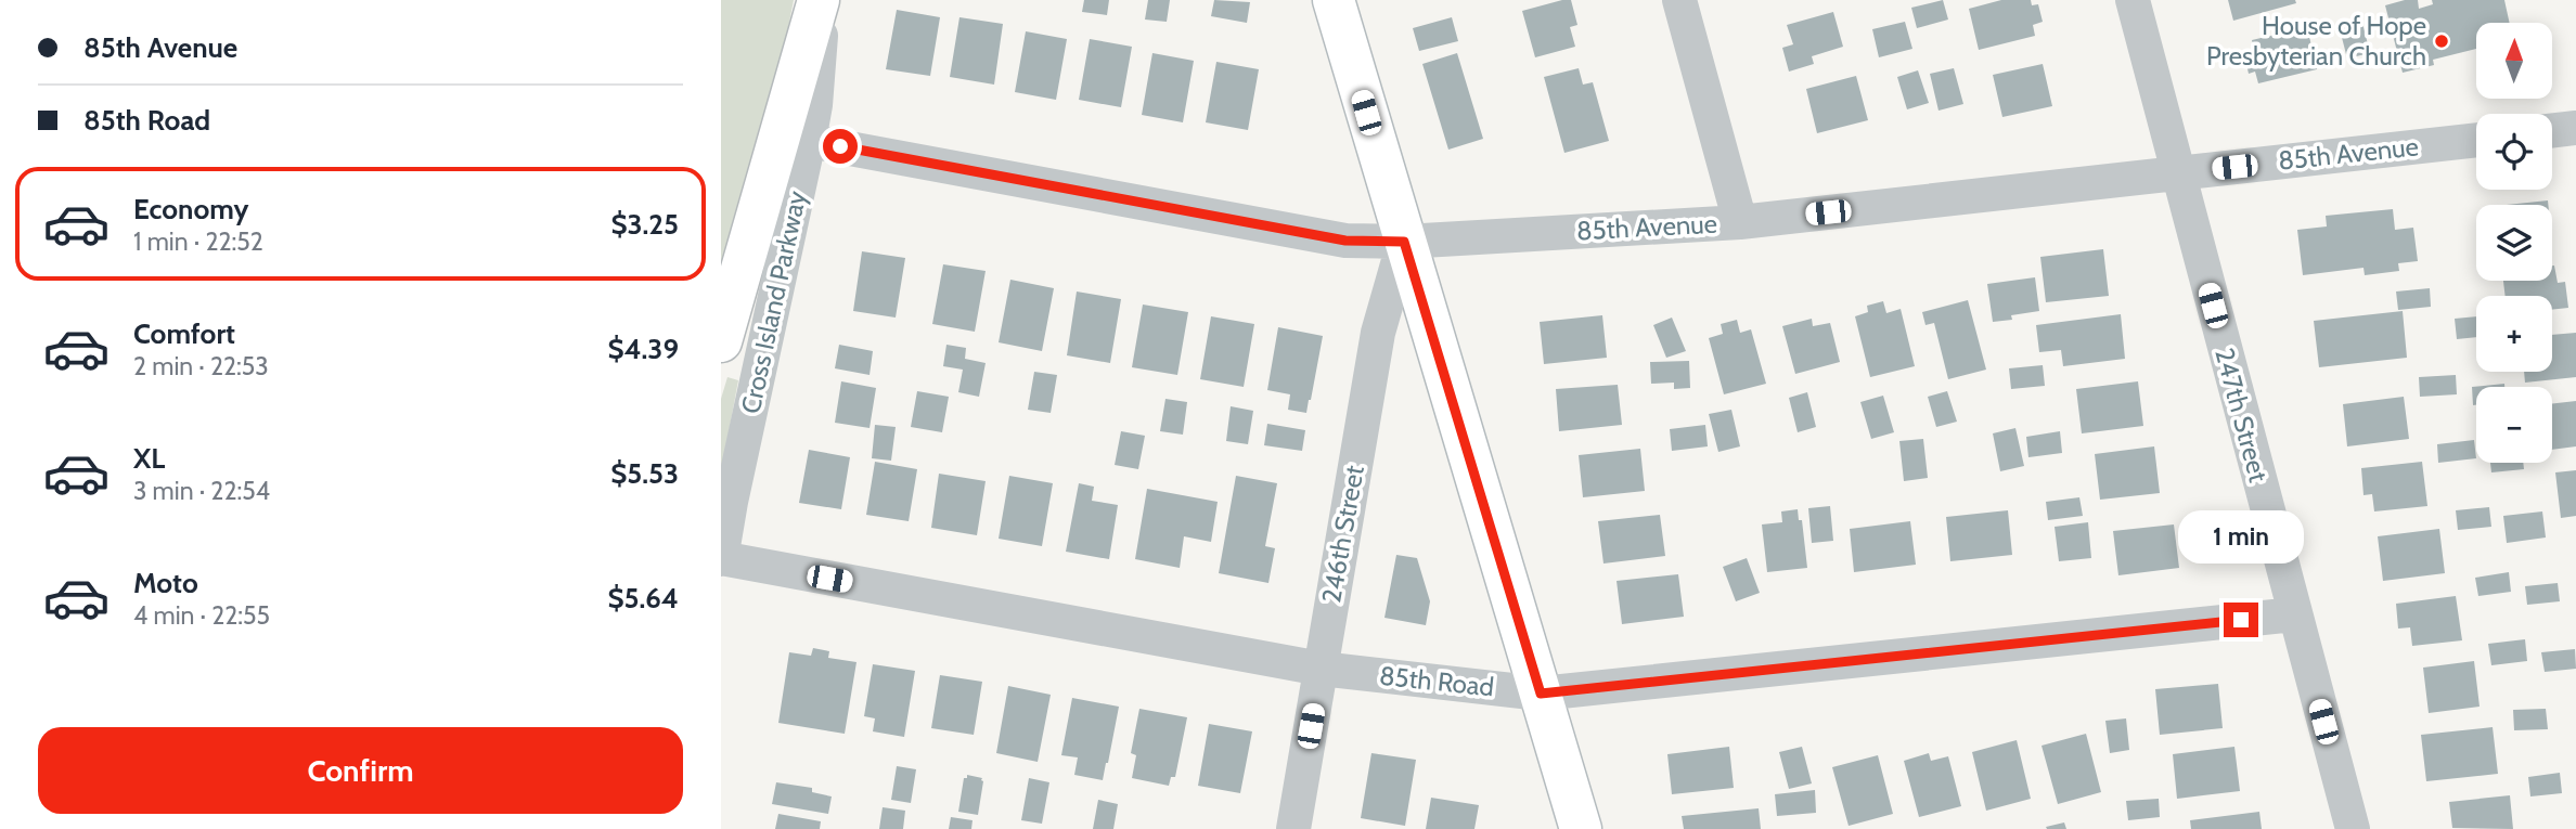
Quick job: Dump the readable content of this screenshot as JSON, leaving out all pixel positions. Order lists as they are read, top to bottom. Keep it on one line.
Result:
{"streets":{"street":["85th Avenue","Cross Island Parkway","247th Street","246th Street","85th Road"]},"crossings":[["85th Avenue","Cross Island Parkway"],["85th Avenue","247th Street"],["85th Avenue","246th Street"],["Cross Island Parkway","85th Road"],["247th Street","85th Road"],["246th Street","85th Road"]],"places":["House of Hope Presbyterian Church"],"north":"top","page":{"banner":["85th Avenue","85th Road"],"map_buttons":["+","−"],"list":[{"name":"Economy","note":"1 min · 22:52","value":"$3.25"},{"name":"Comfort","note":"2 min · 22:53","value":"$4.39"},{"name":"XL","note":"3 min · 22:54","value":"$5.53"},{"name":"Moto","note":"4 min · 22:55","value":"$5.64"}],"bubble":"1 min","buttons":"Confirm"}}
